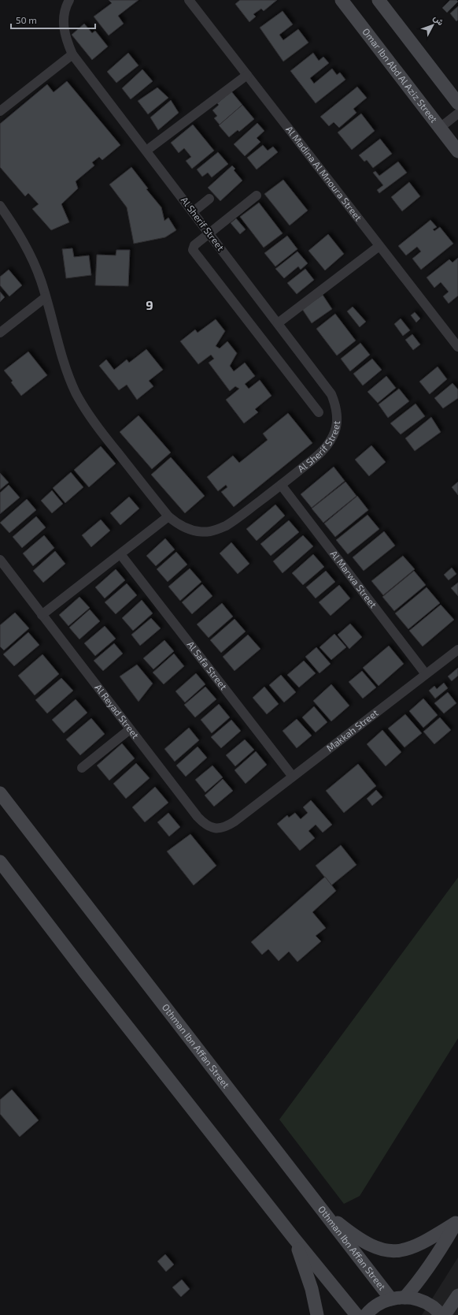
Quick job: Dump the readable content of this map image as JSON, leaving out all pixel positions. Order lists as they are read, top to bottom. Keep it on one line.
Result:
{"streets":{"main road":["Omar Ibn Abd Al Aziz Street","Othman Ibn Affan Street"],"street":["Al Madina Al Mnoura Street","Al Sherif Street","Al Marwa Street","Al Safa Street","Al Reyad Street","Makkah Street"]},"crossings":[["Al Sherif Street","Al Marwa Street"],["Al Marwa Street","Makkah Street"],["Al Safa Street","Makkah Street"],["Al Reyad Street","Makkah Street"]],"districts":["9"],"scale_bar":"50 m","north":"top right"}
